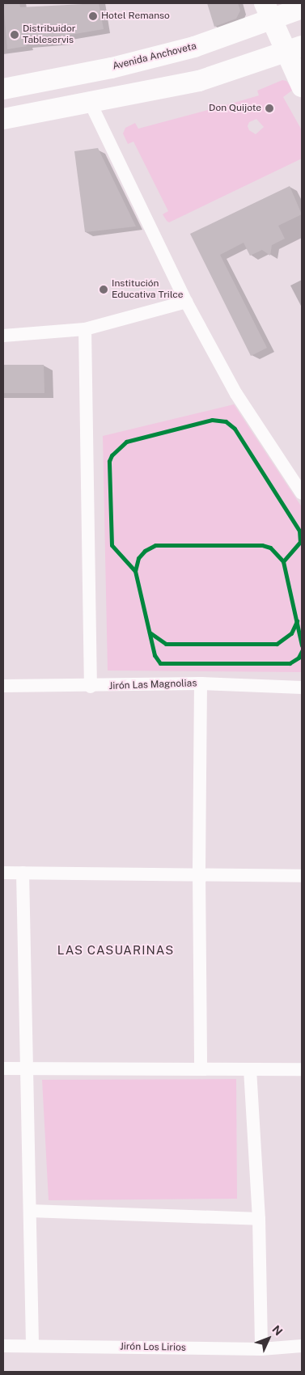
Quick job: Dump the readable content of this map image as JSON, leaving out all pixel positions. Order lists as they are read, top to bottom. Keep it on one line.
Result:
{"streets":{"main road":["Avenida Anchoveta"],"street":["Jirón Las Magnolias","Jirón Los Lirios"]},"districts":["LAS CASUARINAS"],"places":["Hotel Remanso","Distribuidor Tableservis","Don Quijote","Institución Educativa Trilce"],"north":"top right"}
